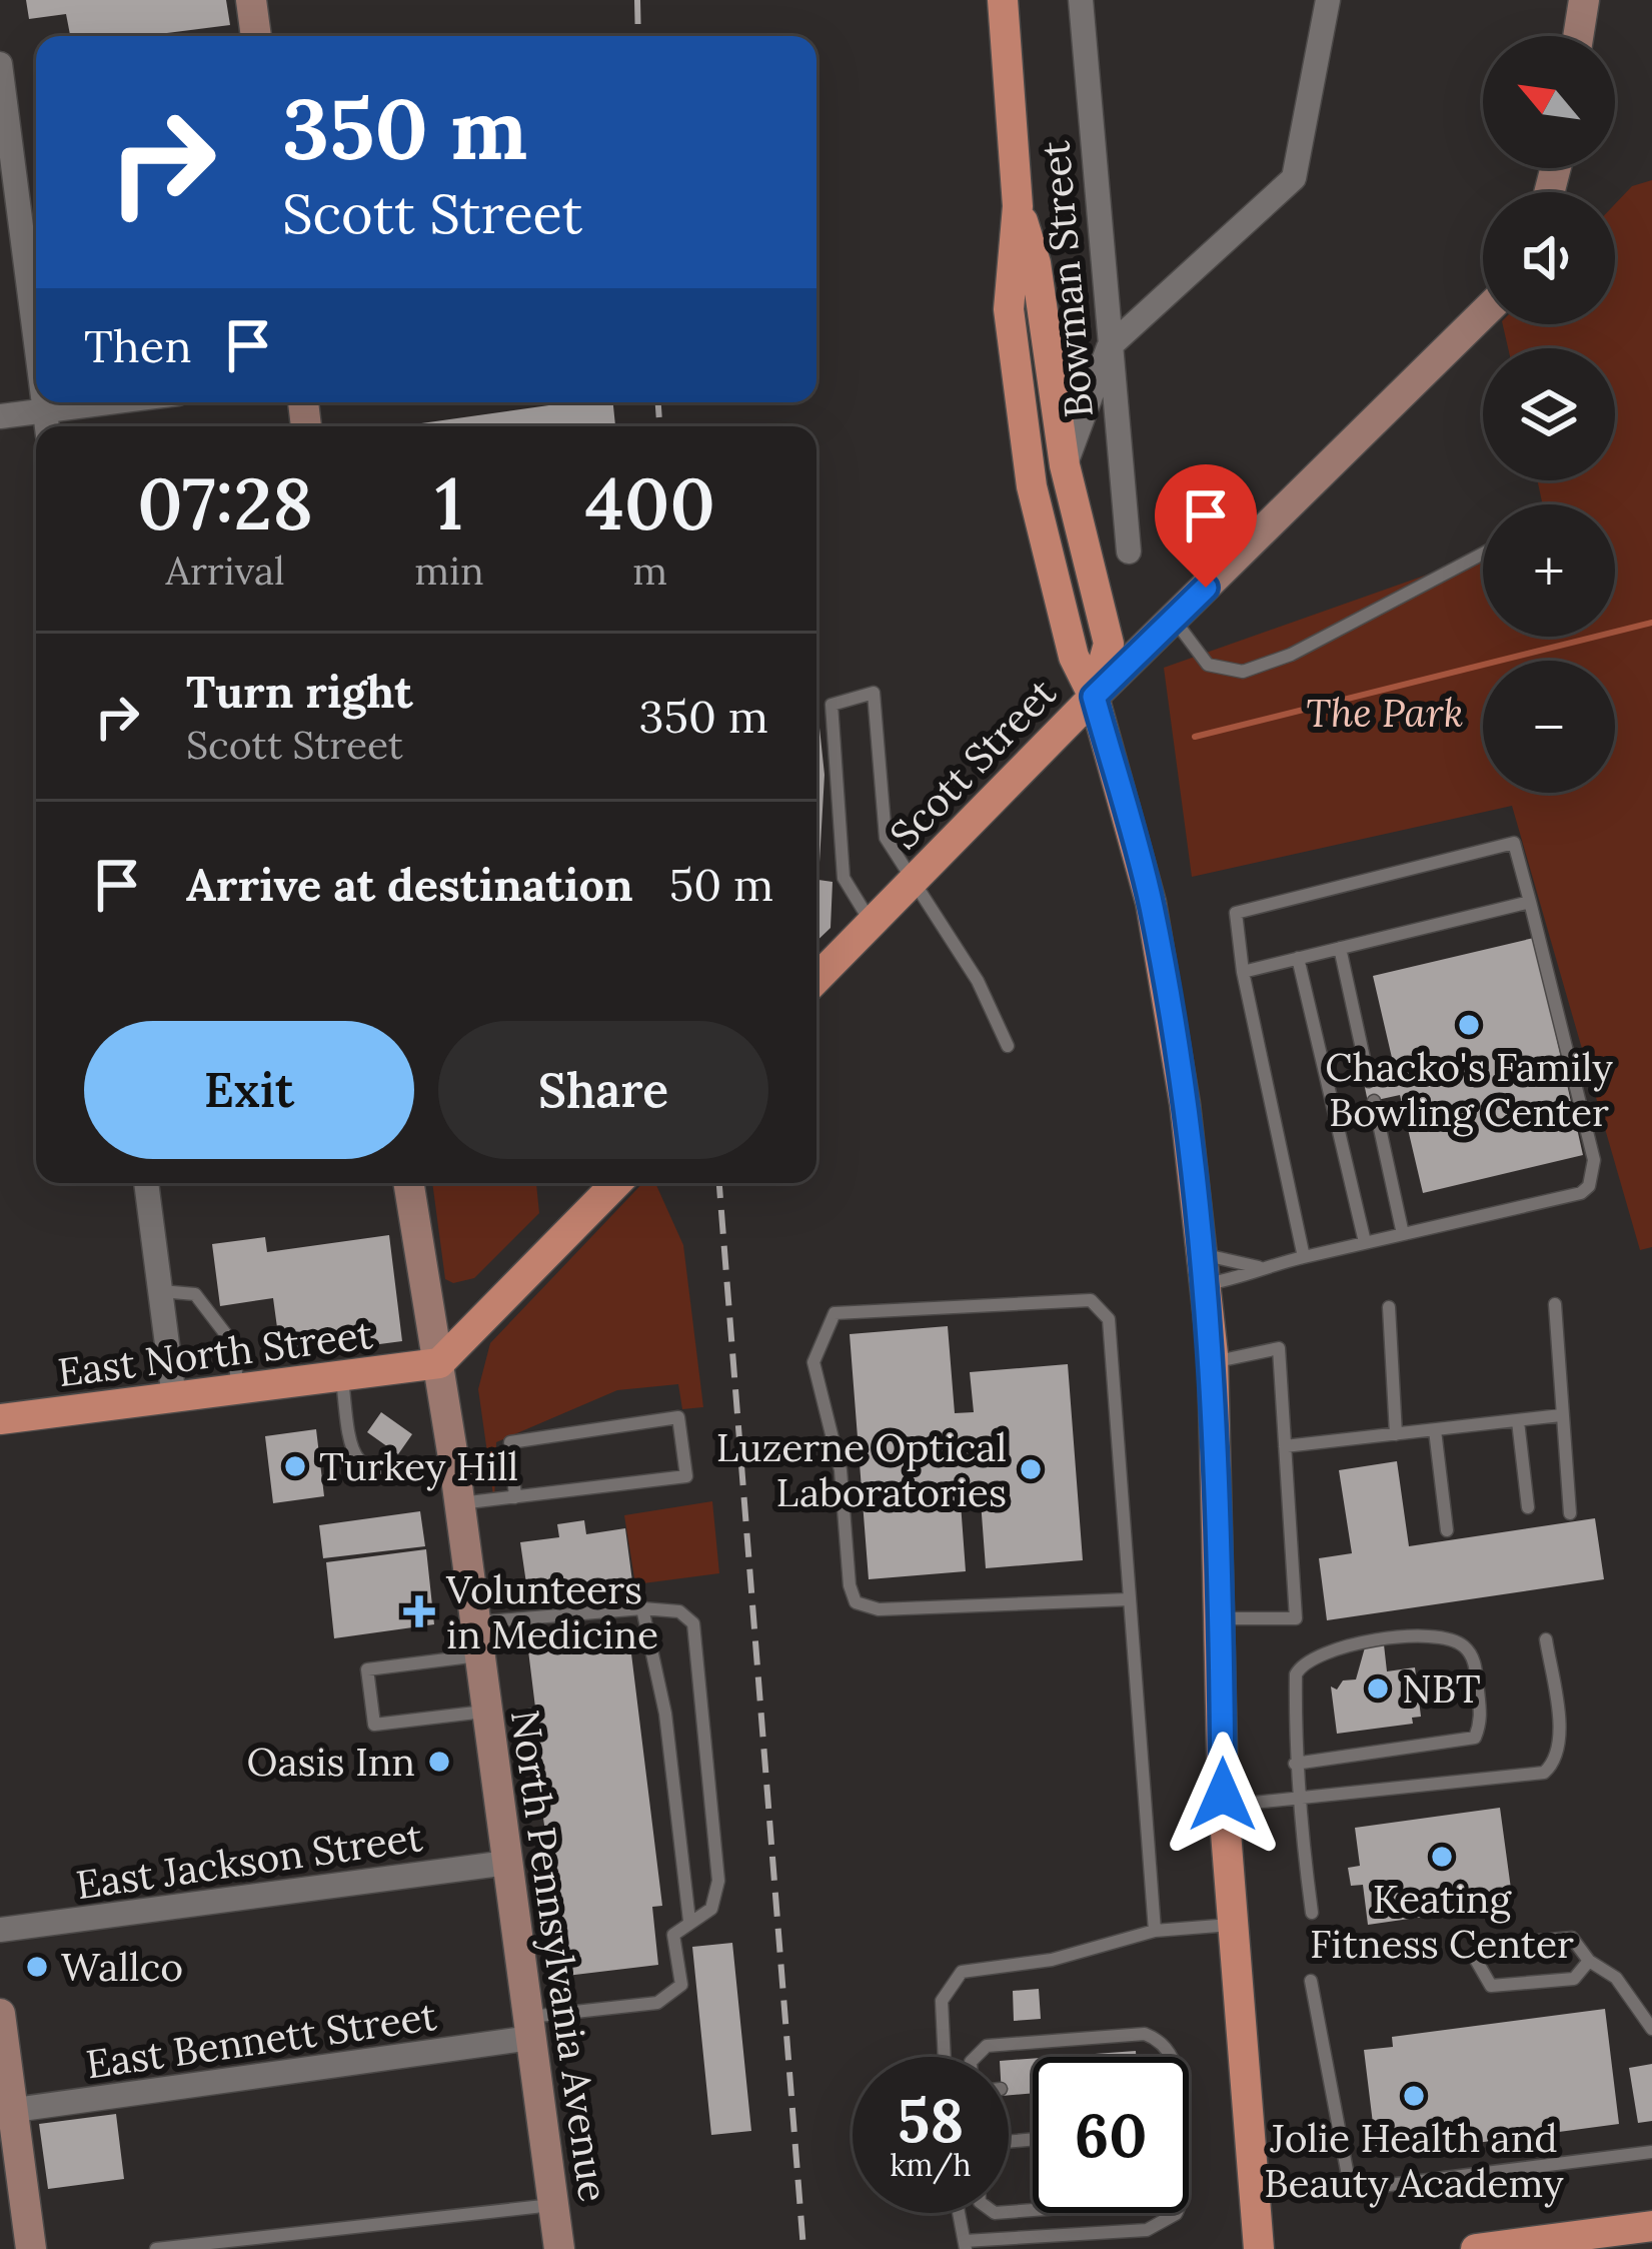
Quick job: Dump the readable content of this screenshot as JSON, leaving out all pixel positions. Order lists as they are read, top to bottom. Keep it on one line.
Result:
{"streets":{"main road":["Scott Street","East North Street"],"street":["Bowman Street","East Jackson Street","North Pennsylvania Avenue","East Bennett Street"]},"crossings":[["East North Street","North Pennsylvania Avenue"],["East Jackson Street","North Pennsylvania Avenue"],["North Pennsylvania Avenue","East Bennett Street"]],"parks":["The Park"],"places":{"other":["Chacko's Family Bowling Center","Turkey Hill","Luzerne Optical Laboratories","NBT","Oasis Inn","Keating Fitness Center","Wallco","Jolie Health and Beauty Academy"],"health":["Volunteers in Medicine"]},"north":"top left","page":{"map_buttons":["+","−"],"turn":["350 m","Scott Street"],"then":"Then","eta":["07:28","Arrival","1","min","400","m"],"list":[{"name":"Turn right","note":"Scott Street","value":"350 m"},{"name":"Arrive at destination","value":"50 m"}],"buttons":["Exit","Share"],"speed":"58 km/h","limit":"60"}}
